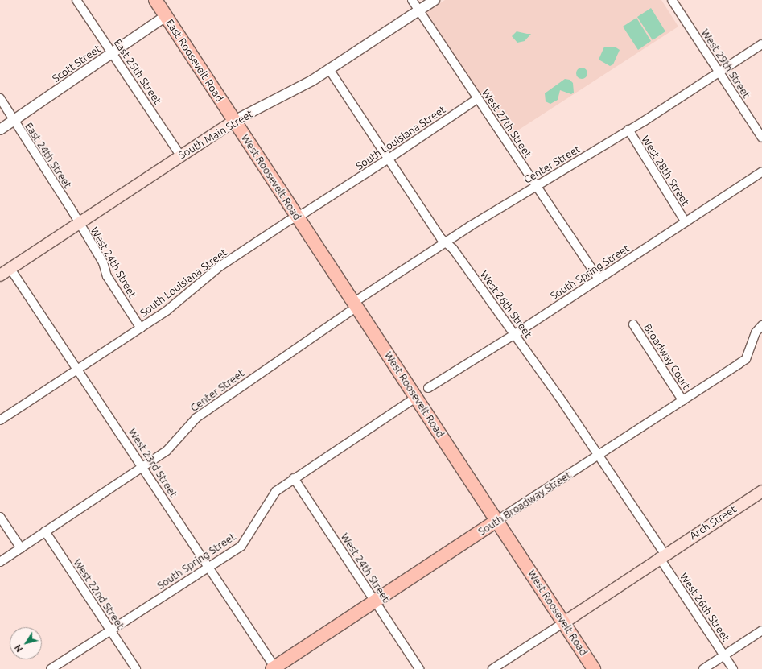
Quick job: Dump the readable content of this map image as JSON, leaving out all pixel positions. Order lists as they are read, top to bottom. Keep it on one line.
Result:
{"streets":{"main road":["East Roosevelt Road","South Main Street","West Roosevelt Road","South Broadway Street","Arch Street"],"street":["Scott Street","West 29th Street","East 25th Street","West 27th Street","South Louisiana Street","East 24th Street","Center Street","West 28th Street","West 24th Street","South Spring Street","West 26th Street","Broadway Court","West 23rd Street","West 22nd Street"]},"crossings":[["East Roosevelt Road","Scott Street"],["East Roosevelt Road","South Main Street"],["East Roosevelt Road","West Roosevelt Road"],["Scott Street","East 25th Street"],["Scott Street","East 24th Street"],["West 29th Street","Center Street"],["East 25th Street","South Main Street"],["West 27th Street","South Main Street"],["West 27th Street","South Louisiana Street"],["West 27th Street","Center Street"],["West 27th Street","South Spring Street"],["South Main Street","East 24th Street"],["South Main Street","West Roosevelt Road"],["South Main Street","West 24th Street"],["South Main Street","West 26th Street"],["South Main Street","West 23rd Street"],["South Louisiana Street","West Roosevelt Road"],["South Louisiana Street","West 24th Street"],["South Louisiana Street","West 26th Street"],["South Louisiana Street","West 23rd Street"],["East 24th Street","West 24th Street"],["Center Street","West 28th Street"],["Center Street","West Roosevelt Road"],["Center Street","West 26th Street"],["Center Street","West 23rd Street"],["Center Street","West 22nd Street"],["West 28th Street","South Spring Street"],["West Roosevelt Road","South Spring Street"],["West Roosevelt Road","South Broadway Street"],["West Roosevelt Road","Arch Street"],["West 24th Street","South Spring Street"],["West 24th Street","South Broadway Street"],["South Spring Street","West 26th Street"],["South Spring Street","West 23rd Street"],["South Spring Street","West 22nd Street"],["West 26th Street","South Broadway Street"],["West 26th Street","Arch Street"],["Broadway Court","South Broadway Street"],["West 23rd Street","South Broadway Street"]],"north":"bottom left"}
